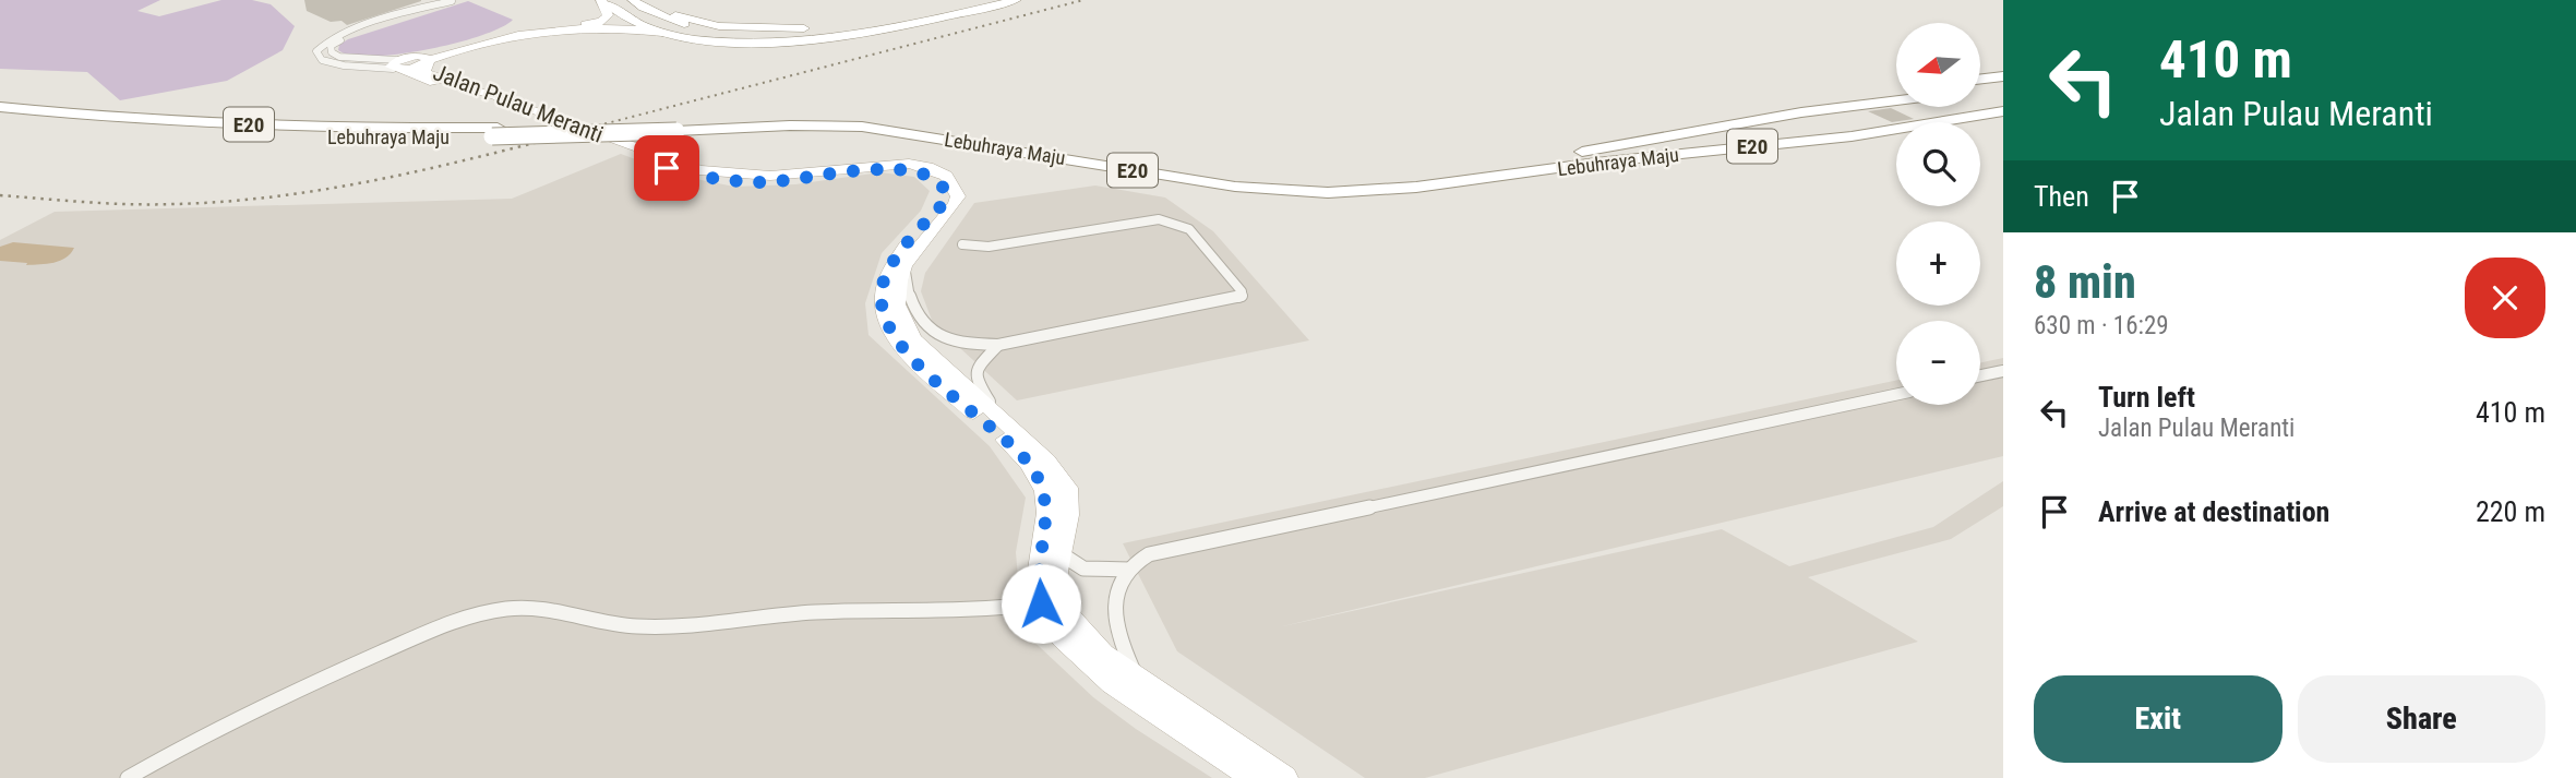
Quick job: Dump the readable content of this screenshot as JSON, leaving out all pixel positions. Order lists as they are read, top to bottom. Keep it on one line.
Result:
{"streets":{"highway":["E20","Lebuhraya Maju"],"main road":["Jalan Pulau Meranti"]},"north":"left","page":{"turn":["410 m","Jalan Pulau Meranti"],"map_buttons":["+","−"],"then":"Then","heading":["8 min","630 m · 16:29"],"list":[{"name":"Turn left","note":"Jalan Pulau Meranti","value":"410 m"},{"name":"Arrive at destination","value":"220 m"}],"buttons":["Exit","Share"]}}
